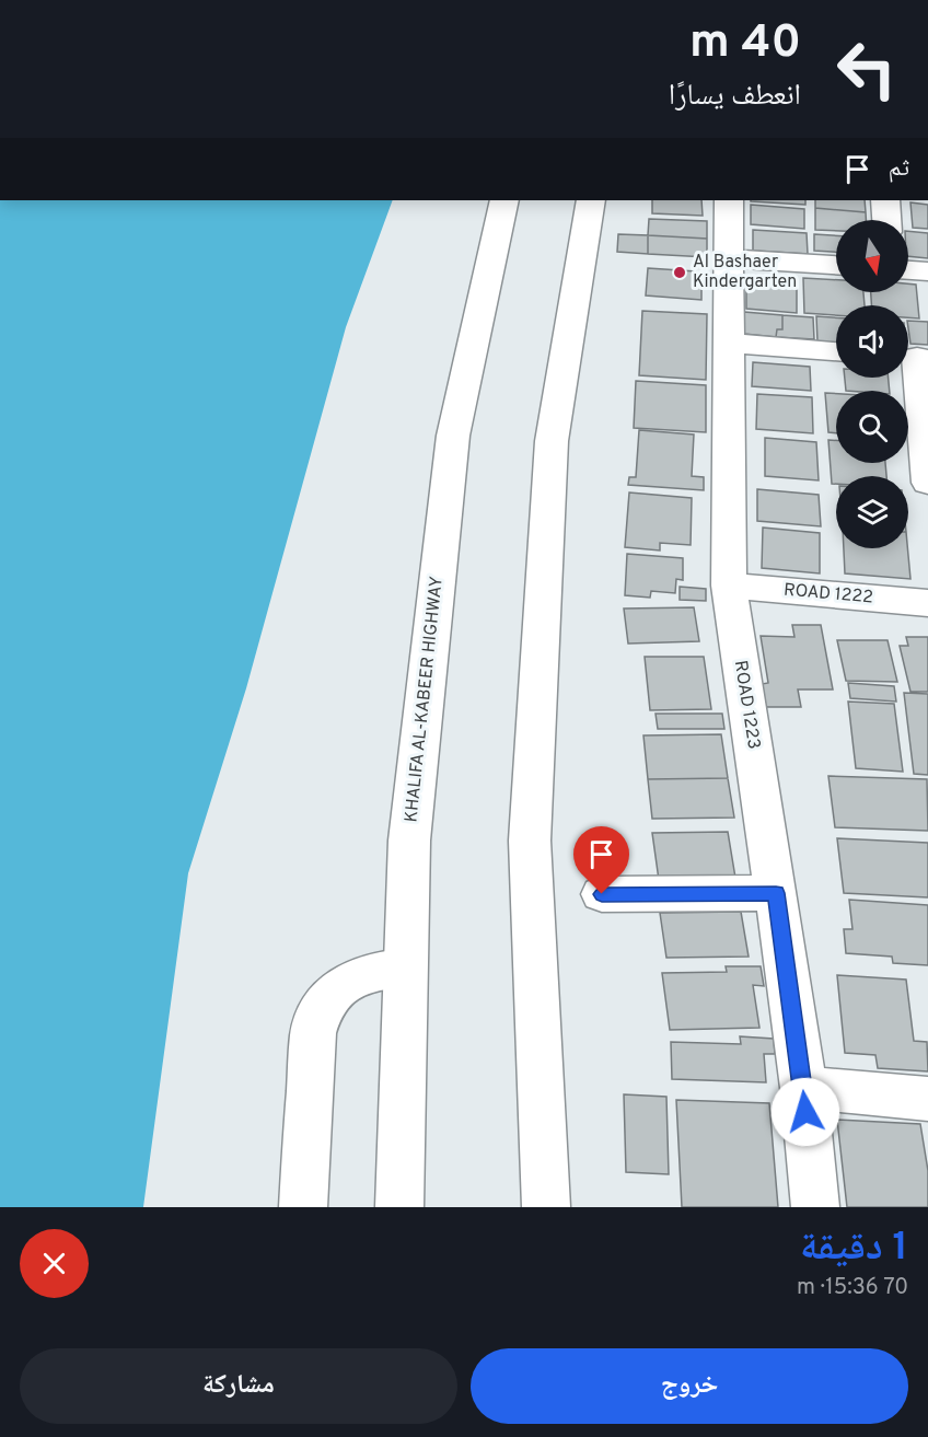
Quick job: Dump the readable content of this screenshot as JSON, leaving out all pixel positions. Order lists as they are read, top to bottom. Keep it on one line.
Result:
{"streets":{"street":["ROAD 1222","KHALIFA AL-KABEER HIGHWAY","ROAD 1223"]},"crossings":[["ROAD 1222","ROAD 1223"]],"places":["Al Bashaer Kindergarten"],"north":"bottom","page":{"turn":["40 m","انعطف يسارًا"],"then":"ثم","heading":["1 دقيقة","70 m · 15:36"],"buttons":["خروج","مشاركة"]}}
